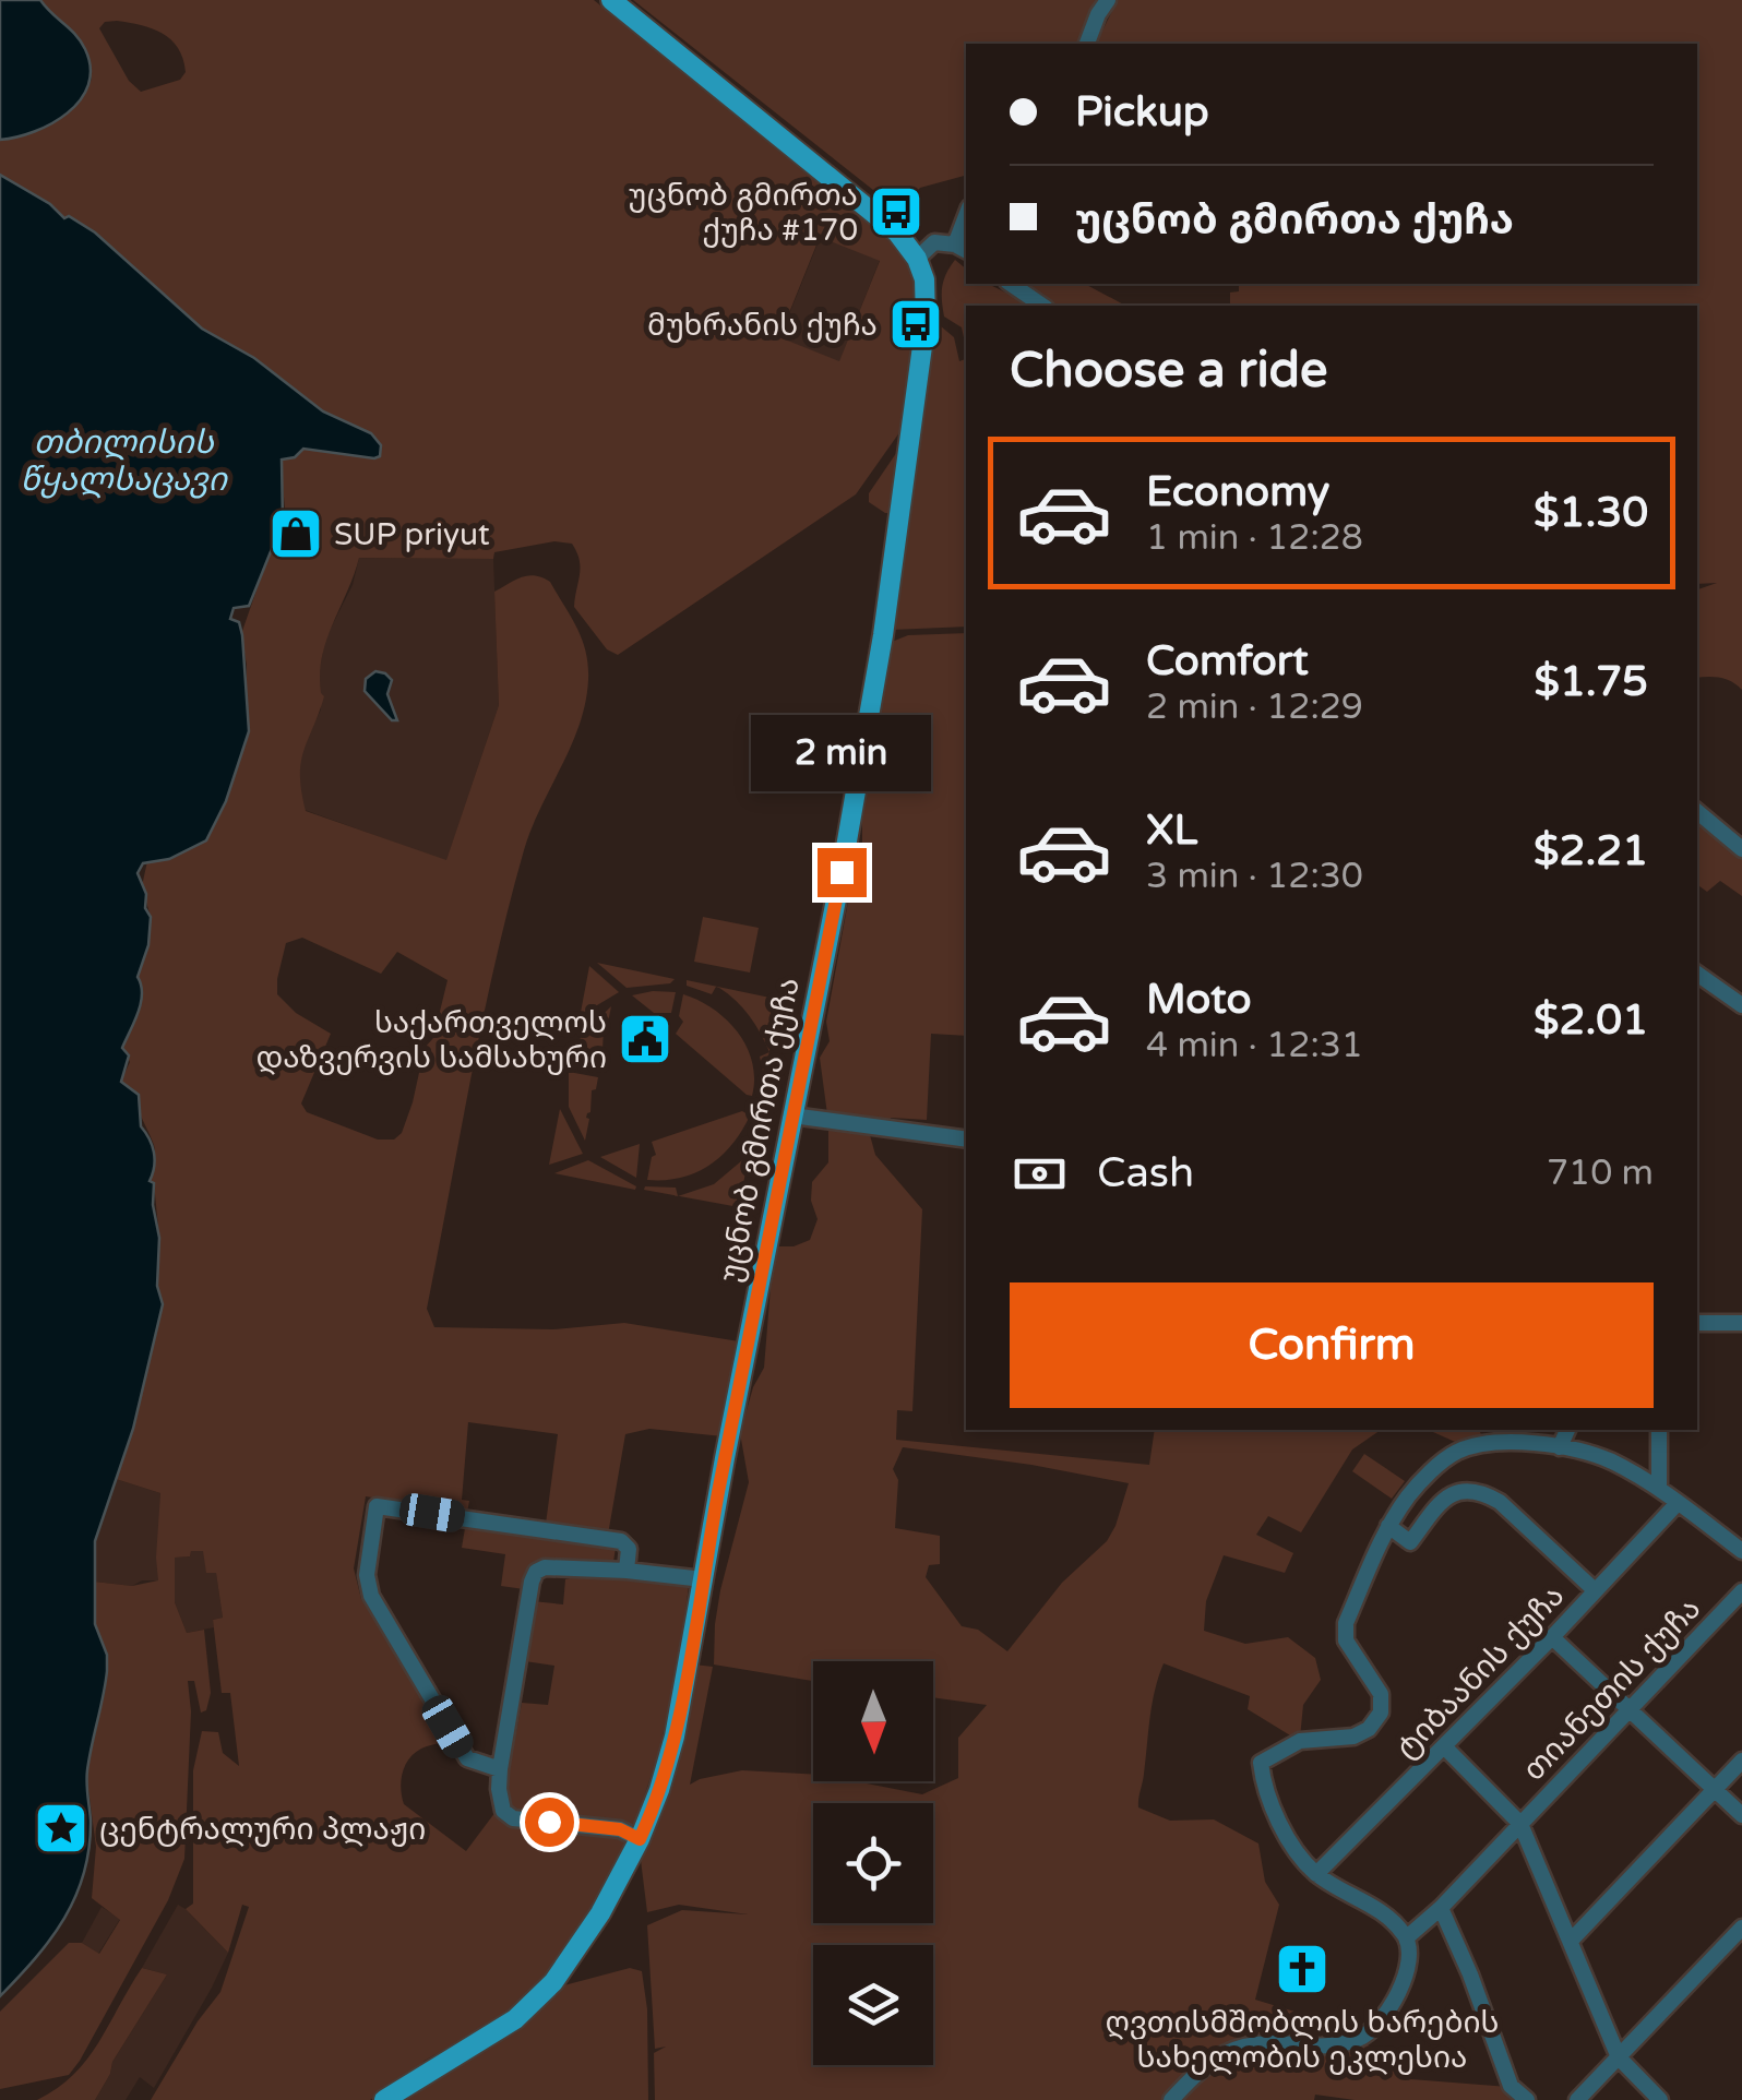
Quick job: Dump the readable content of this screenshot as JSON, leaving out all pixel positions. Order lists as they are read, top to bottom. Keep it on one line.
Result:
{"streets":{"main road":["უცნობ გმირთა ქუჩა"],"street":["ტიბაანის ქუჩა","თიანეთის ქუჩა"]},"crossings":[["ტიბაანის ქუჩა","თიანეთის ქუჩა"]],"water":["თბილისის წყალსაცავი"],"places":{"bus stop":["უცნობ გმირთა ქუჩა #170","მუხრანის ქუჩა"],"shop":["SUP priyut"],"public building":["საქართველოს დაზვერვის სამსახური"],"place":["ცენტრალური პლაჟი"],"church":["ღვთისმშობლის ხარების სახელობის ეკლესია"]},"north":"bottom","page":{"banner":["Pickup","უცნობ გმირთა ქუჩა"],"heading":"Choose a ride","list":[{"name":"Economy","note":"1 min · 12:28","value":"$1.30"},{"name":"Comfort","note":"2 min · 12:29","value":"$1.75"},{"name":"XL","note":"3 min · 12:30","value":"$2.21"},{"name":"Moto","note":"4 min · 12:31","value":"$2.01"}],"bubble":"2 min","pay":["Cash","710 m"],"buttons":"Confirm"}}
